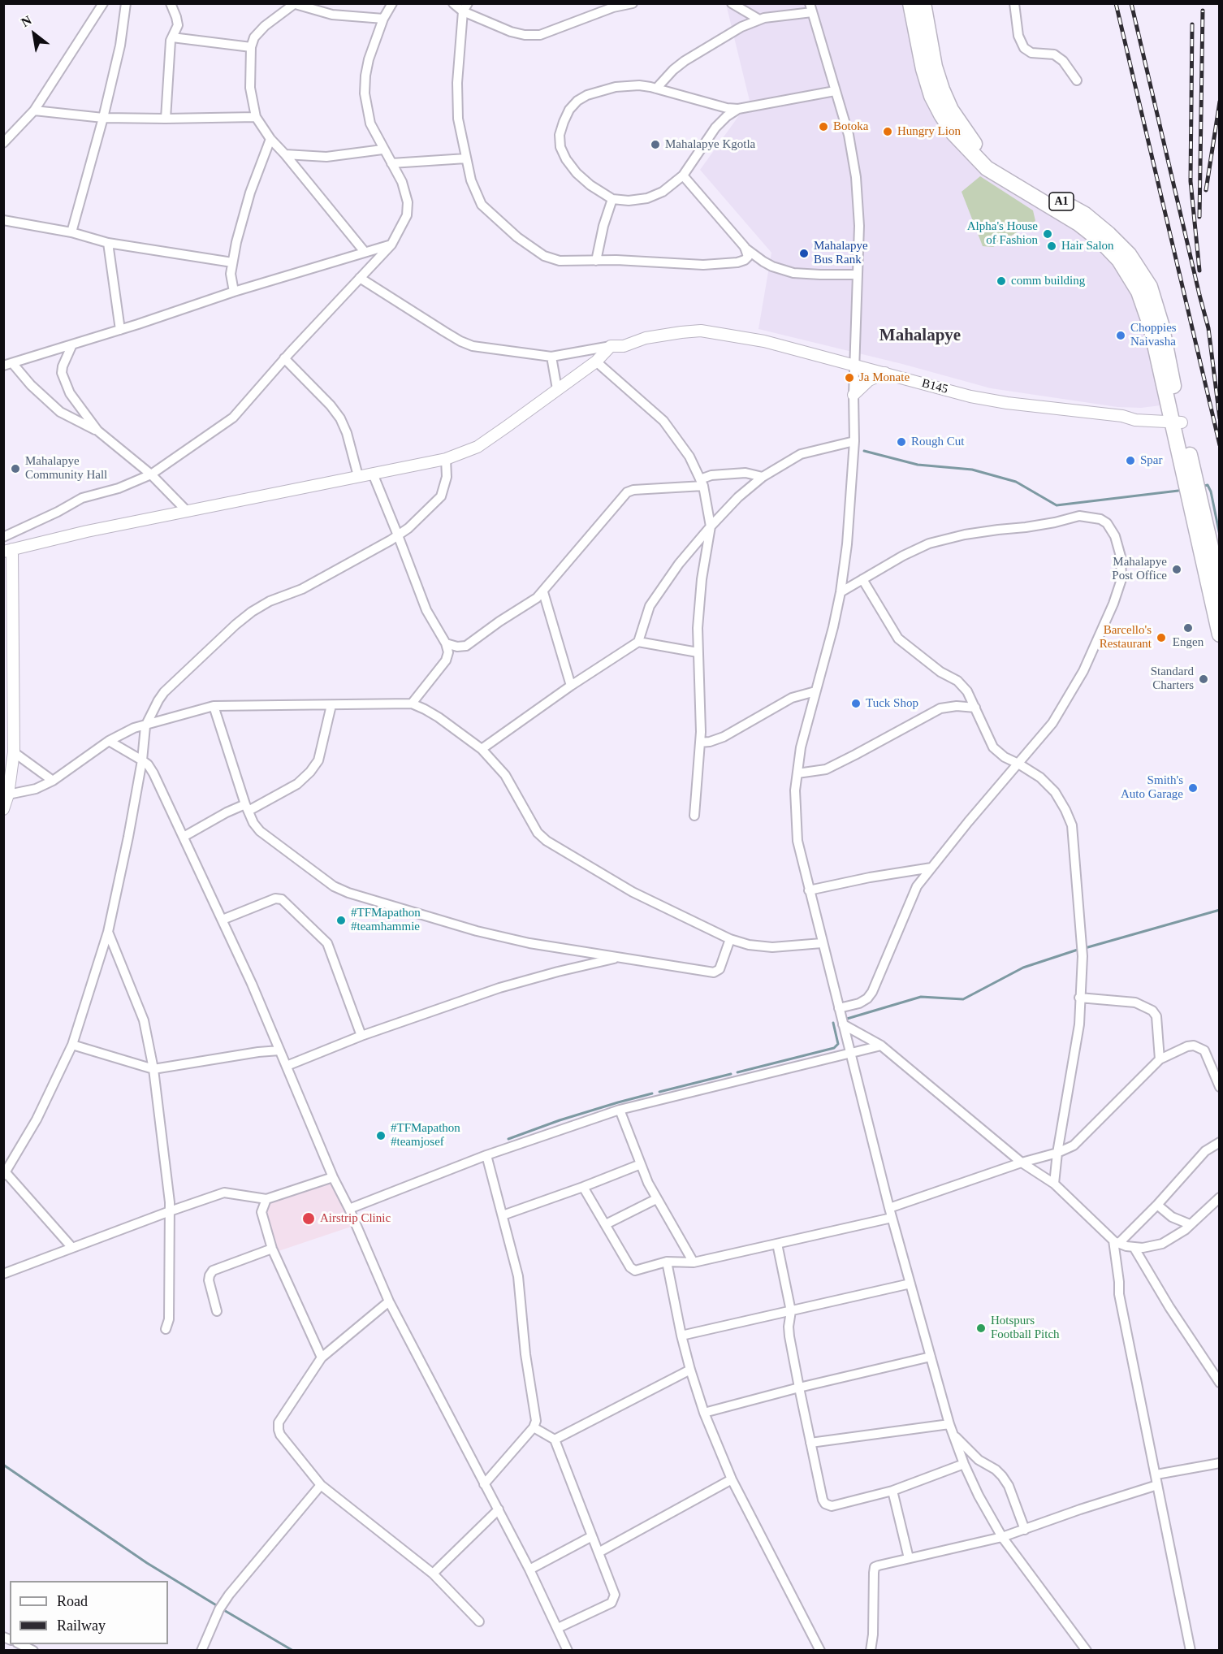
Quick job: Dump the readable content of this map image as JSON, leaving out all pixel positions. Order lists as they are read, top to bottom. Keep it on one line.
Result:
{"streets":{"highway":["A1"],"main road":["B145"]},"crossings":[["A1","B145"]],"districts":["Mahalapye"],"places":["Botoka","Hungry Lion","Mahalapye Kgotla","Alpha's House of Fashion","Hair Salon","Mahalapye Bus Rank","comm building","Choppies Naivasha","Ja Monate","Rough Cut","Spar","Mahalapye Community Hall","Mahalapye Post Office","Engen","Barcello's Restaurant","Standard Charters","Tuck Shop","Smith's Auto Garage","#TFMapathon #teamhammie","#TFMapathon #teamjosef","Airstrip Clinic","Hotspurs Football Pitch"],"legend":["Road","Railway"],"north":"top left"}
